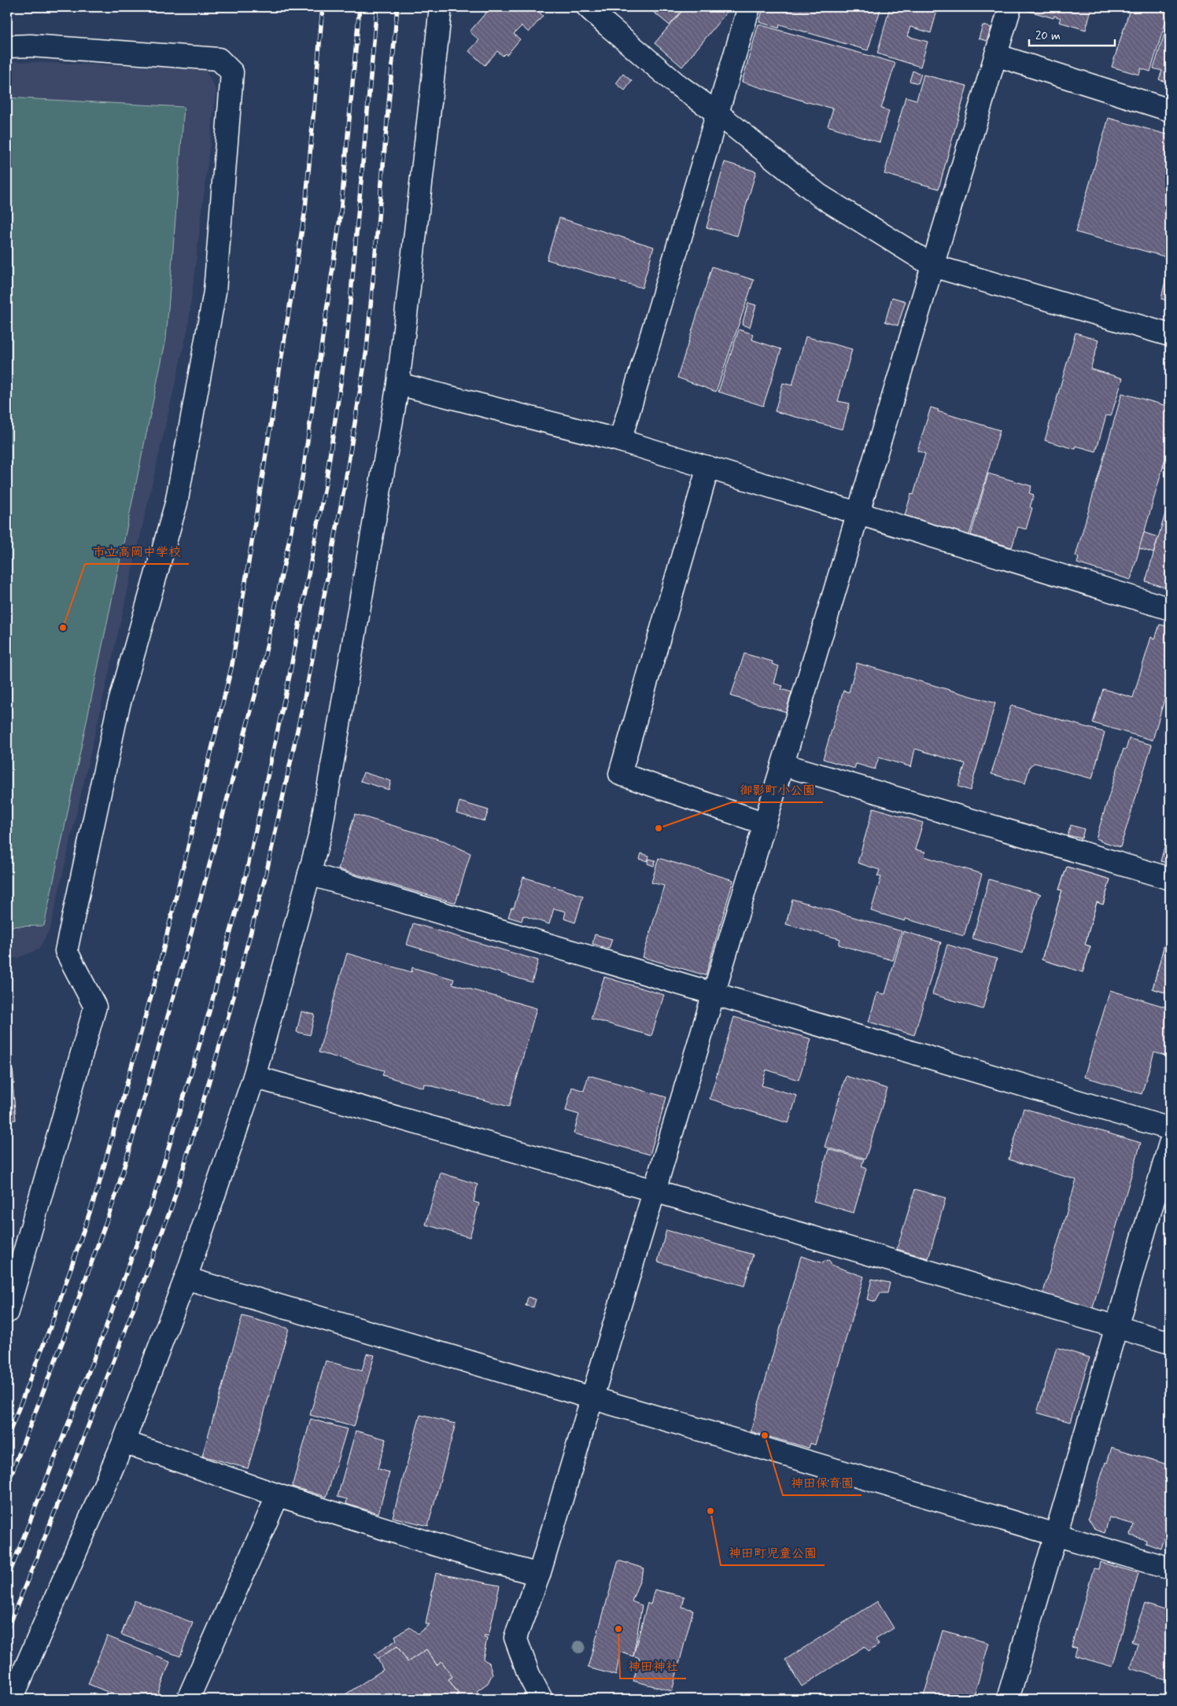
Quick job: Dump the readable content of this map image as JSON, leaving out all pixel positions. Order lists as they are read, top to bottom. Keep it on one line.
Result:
{"places":["市立高岡中学校","御影町小公園","神田保育園","神田町児童公園","神田神社"],"scale_bar":"20 m"}
